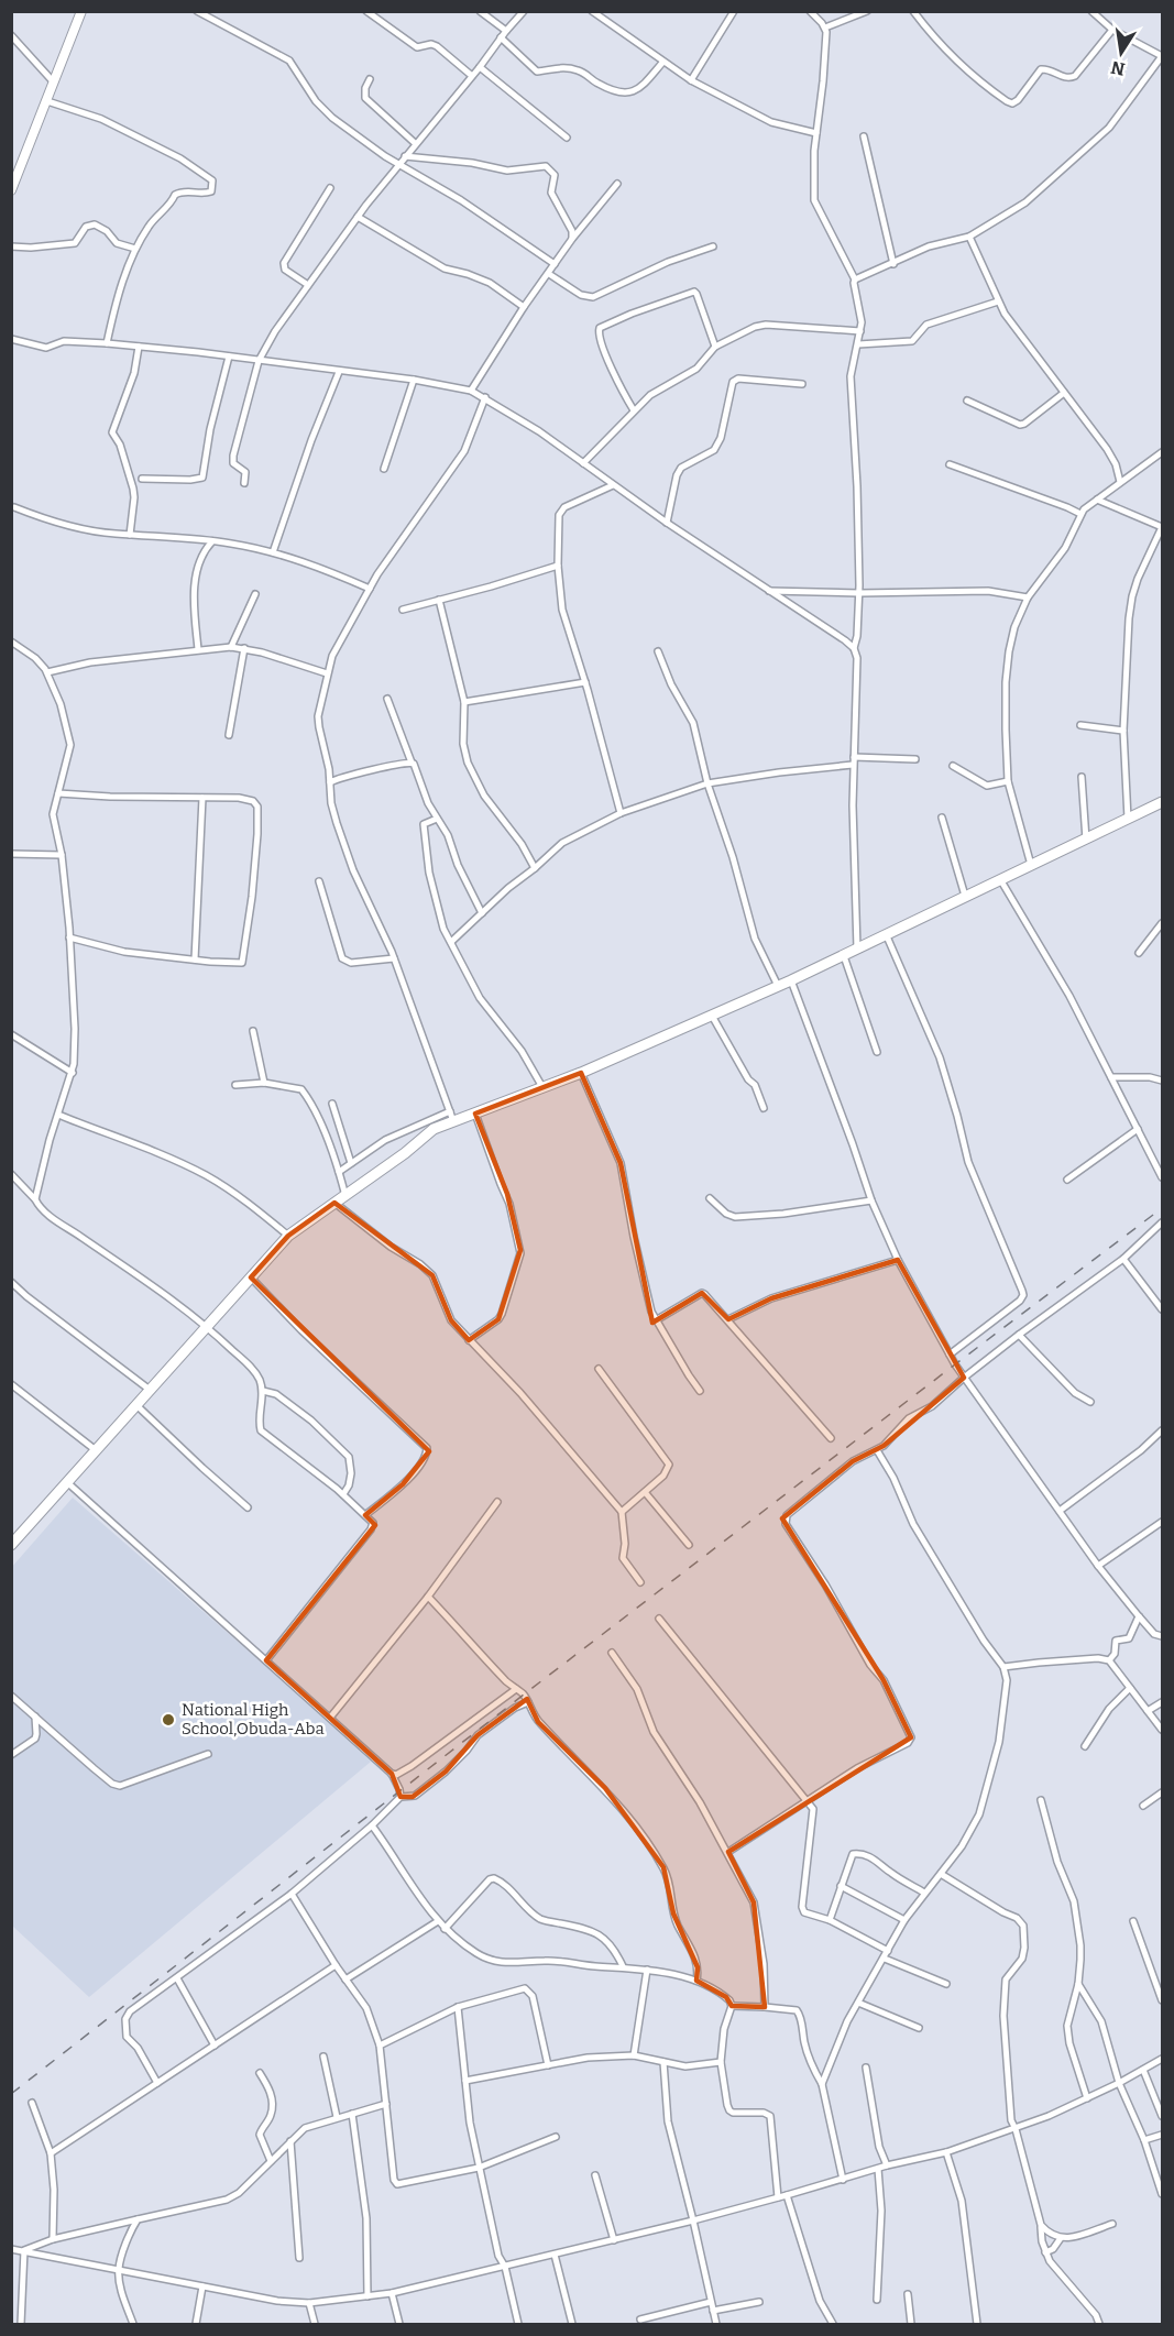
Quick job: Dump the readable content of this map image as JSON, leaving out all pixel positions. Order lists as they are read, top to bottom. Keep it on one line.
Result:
{"places":["National High School,Obuda-Aba"],"north":"bottom"}
